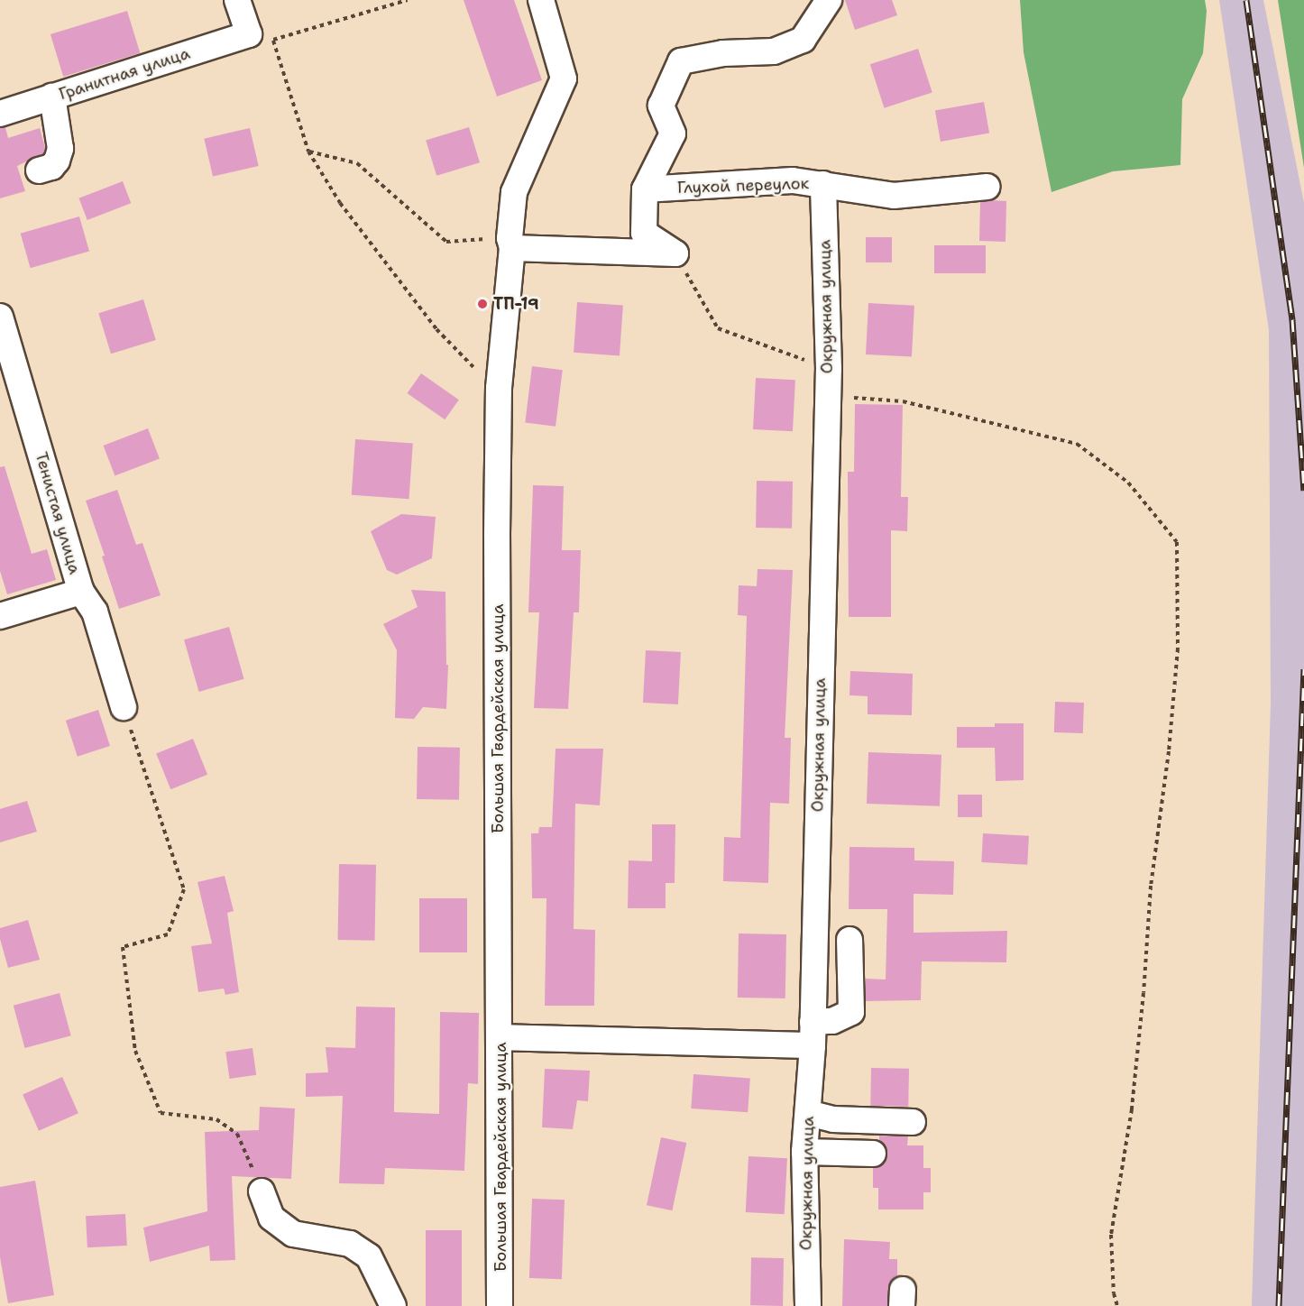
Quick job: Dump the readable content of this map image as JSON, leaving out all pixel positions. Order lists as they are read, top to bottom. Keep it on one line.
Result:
{"streets":{"street":["Гранитная улица","Глухой переулок","Окружная улица","Тенистая улица","Большая Гвардейская улица"]},"crossings":[["Глухой переулок","Окружная улица"]],"places":["ТП-19"]}
